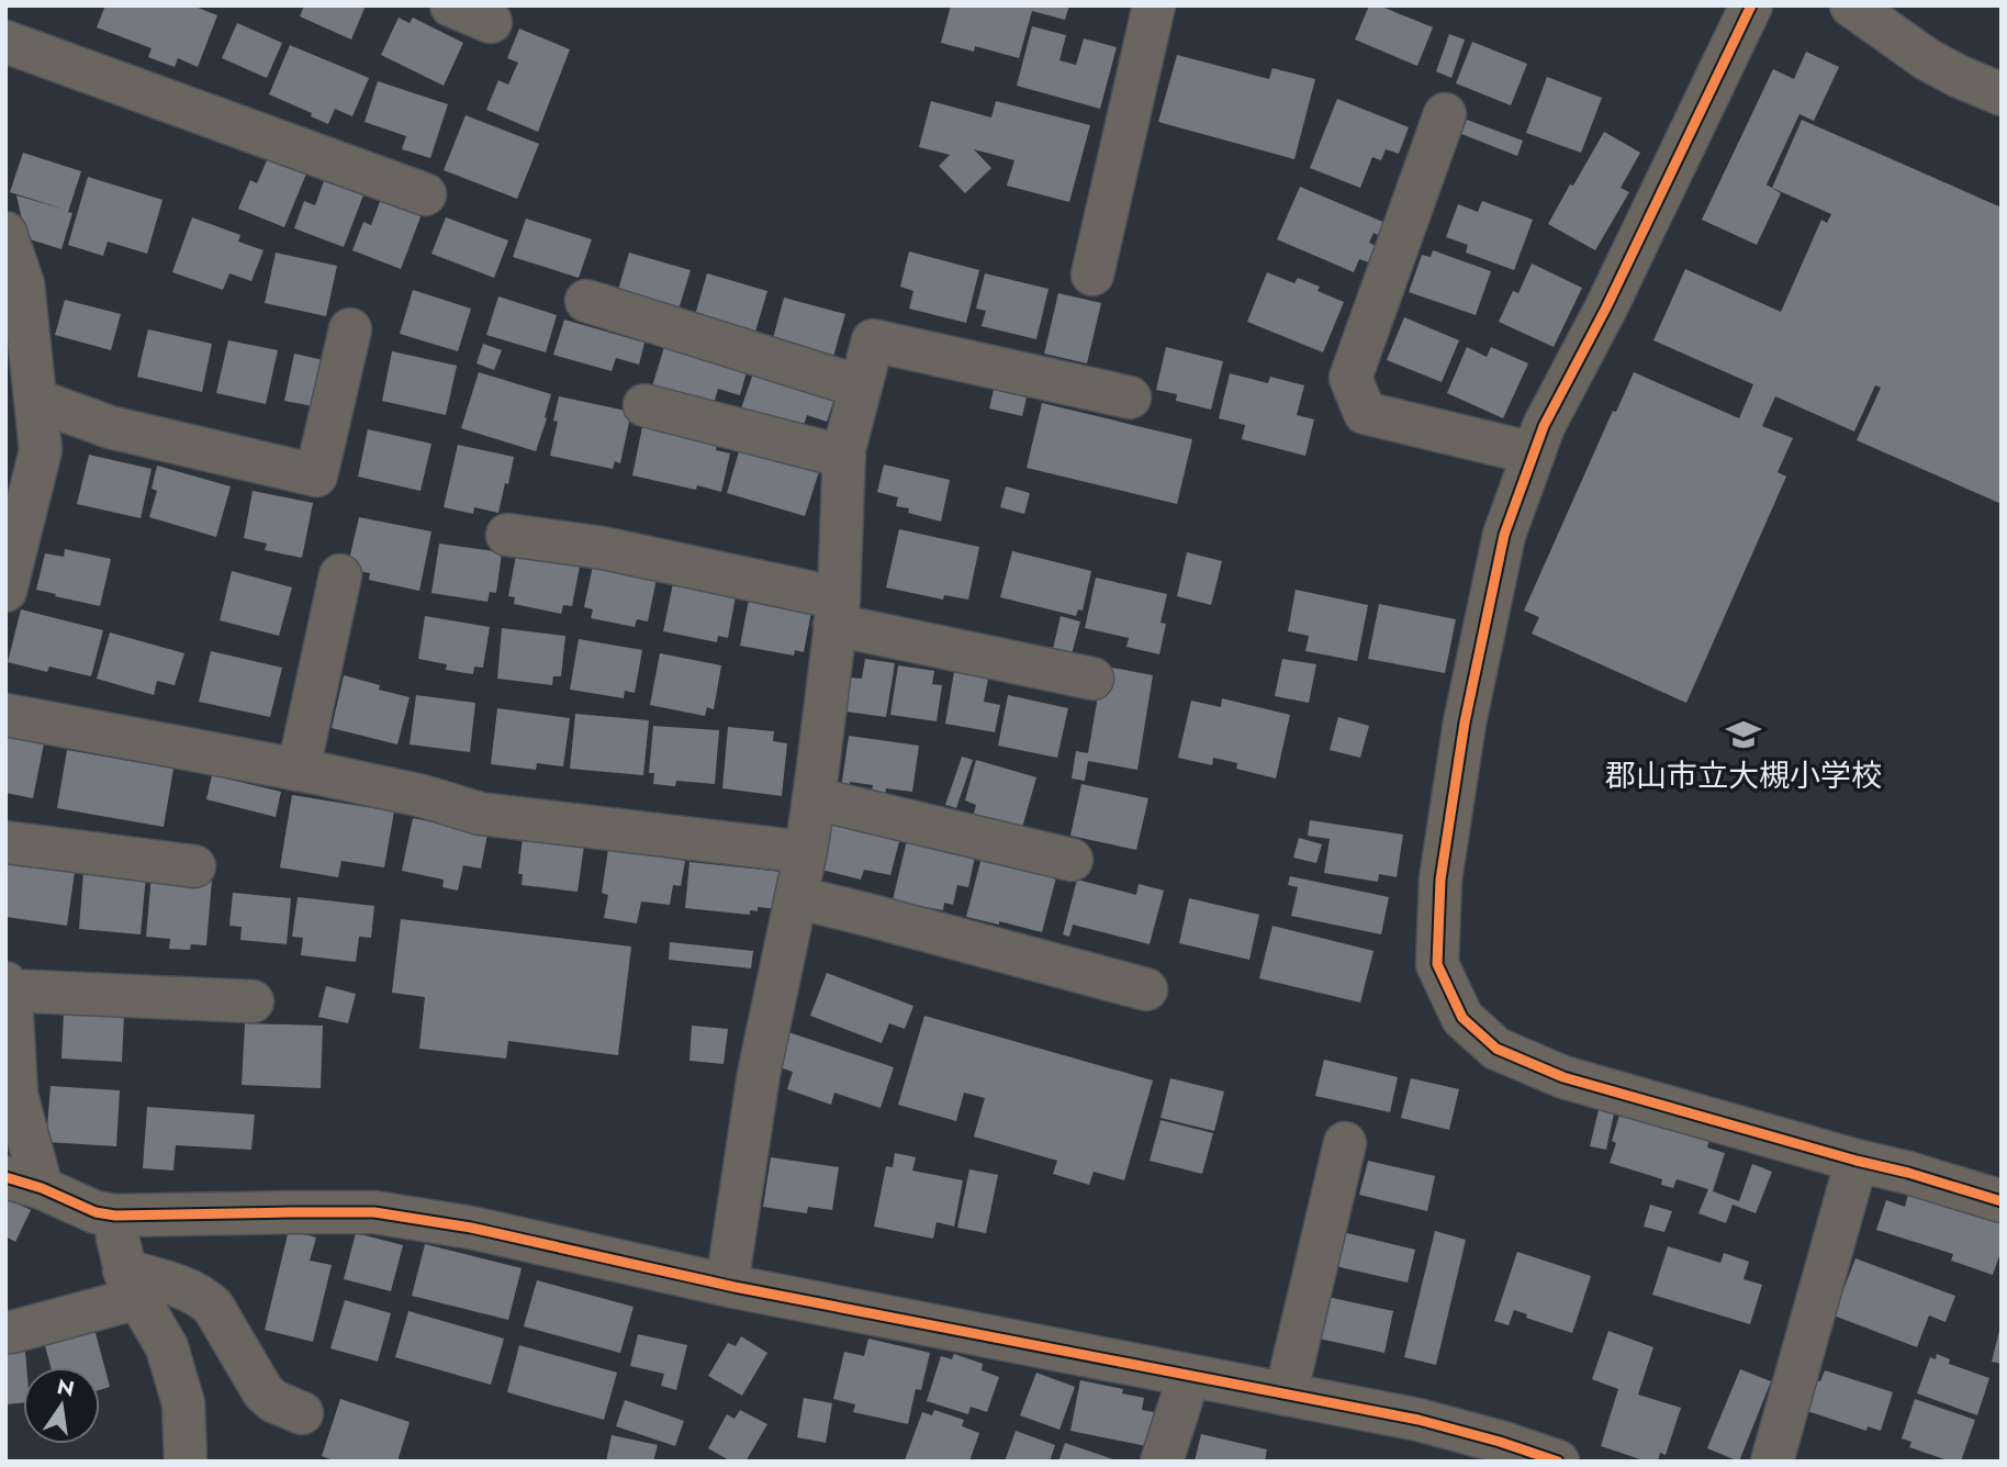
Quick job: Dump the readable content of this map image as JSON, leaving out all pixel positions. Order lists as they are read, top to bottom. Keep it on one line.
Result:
{"places":{"school or university":["郡山市立大槻小学校"]},"north":"top"}
